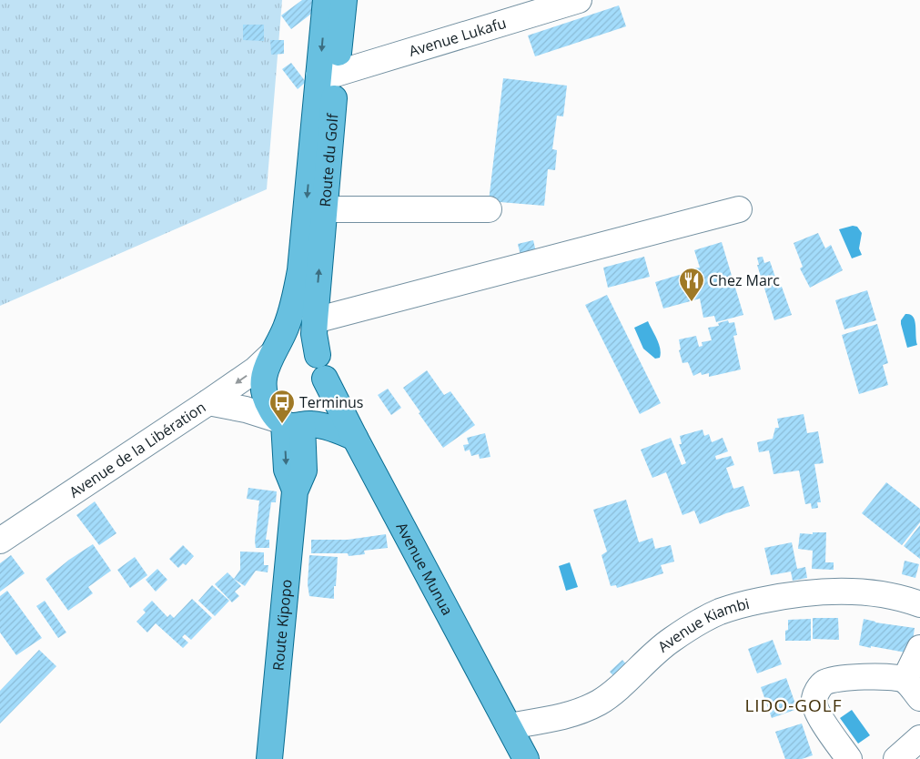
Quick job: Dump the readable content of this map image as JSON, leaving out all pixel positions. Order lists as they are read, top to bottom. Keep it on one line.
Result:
{"streets":{"main road":["Route du Golf","Avenue Munua","Route Kipopo"],"street":["Avenue Lukafu","Avenue de la Libération","Avenue Kiambi"]},"crossings":[["Avenue Lukafu","Route du Golf"],["Avenue de la Libération","Avenue Munua"],["Avenue de la Libération","Route Kipopo"],["Avenue Munua","Route Kipopo"],["Avenue Munua","Avenue Kiambi"]],"districts":["LIDO-GOLF"],"places":{"restaurant":["Chez Marc"],"bus stop":["Terminus"]}}
